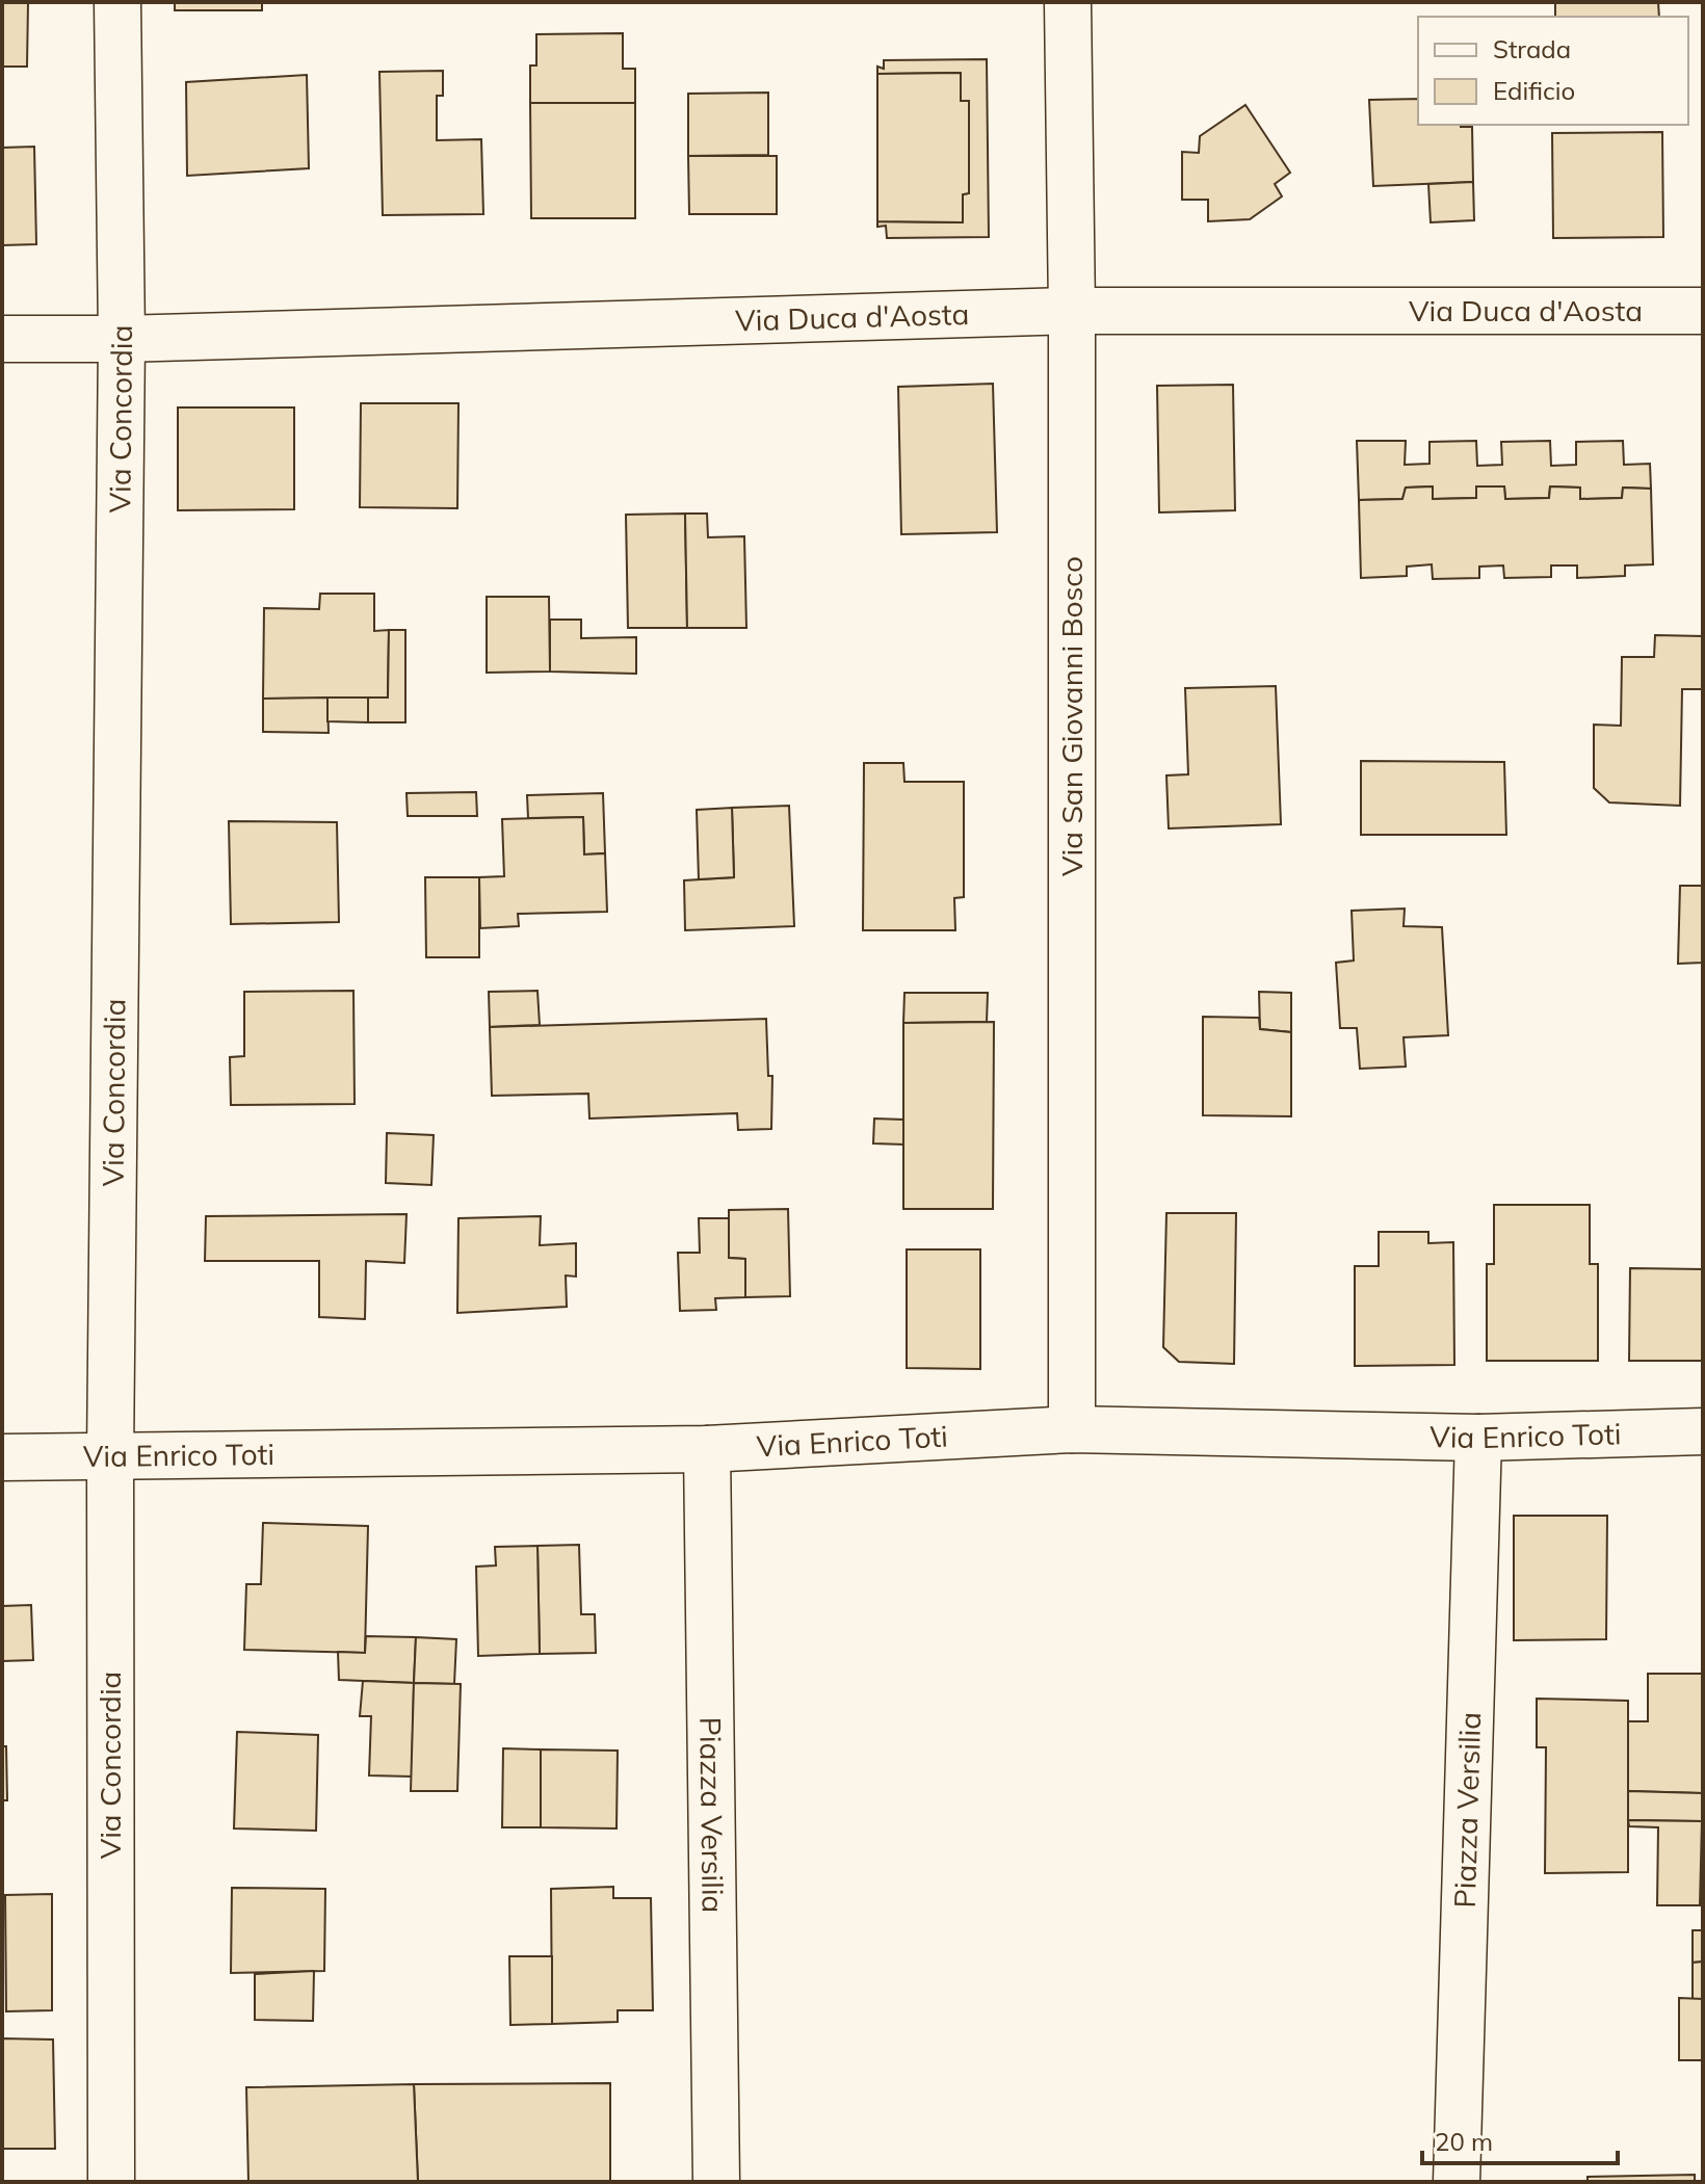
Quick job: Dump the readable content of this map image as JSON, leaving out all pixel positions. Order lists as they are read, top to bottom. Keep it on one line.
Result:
{"streets":{"street":["Via Duca d'Aosta","Via Concordia","Via San Giovanni Bosco","Via Enrico Toti","Piazza Versilia"]},"crossings":[["Via Duca d'Aosta","Via Concordia"],["Via Duca d'Aosta","Via San Giovanni Bosco"],["Via Concordia","Via Enrico Toti"],["Via San Giovanni Bosco","Via Enrico Toti"],["Via Enrico Toti","Piazza Versilia"]],"legend":["Strada","Edificio"],"scale_bar":"20 m"}
